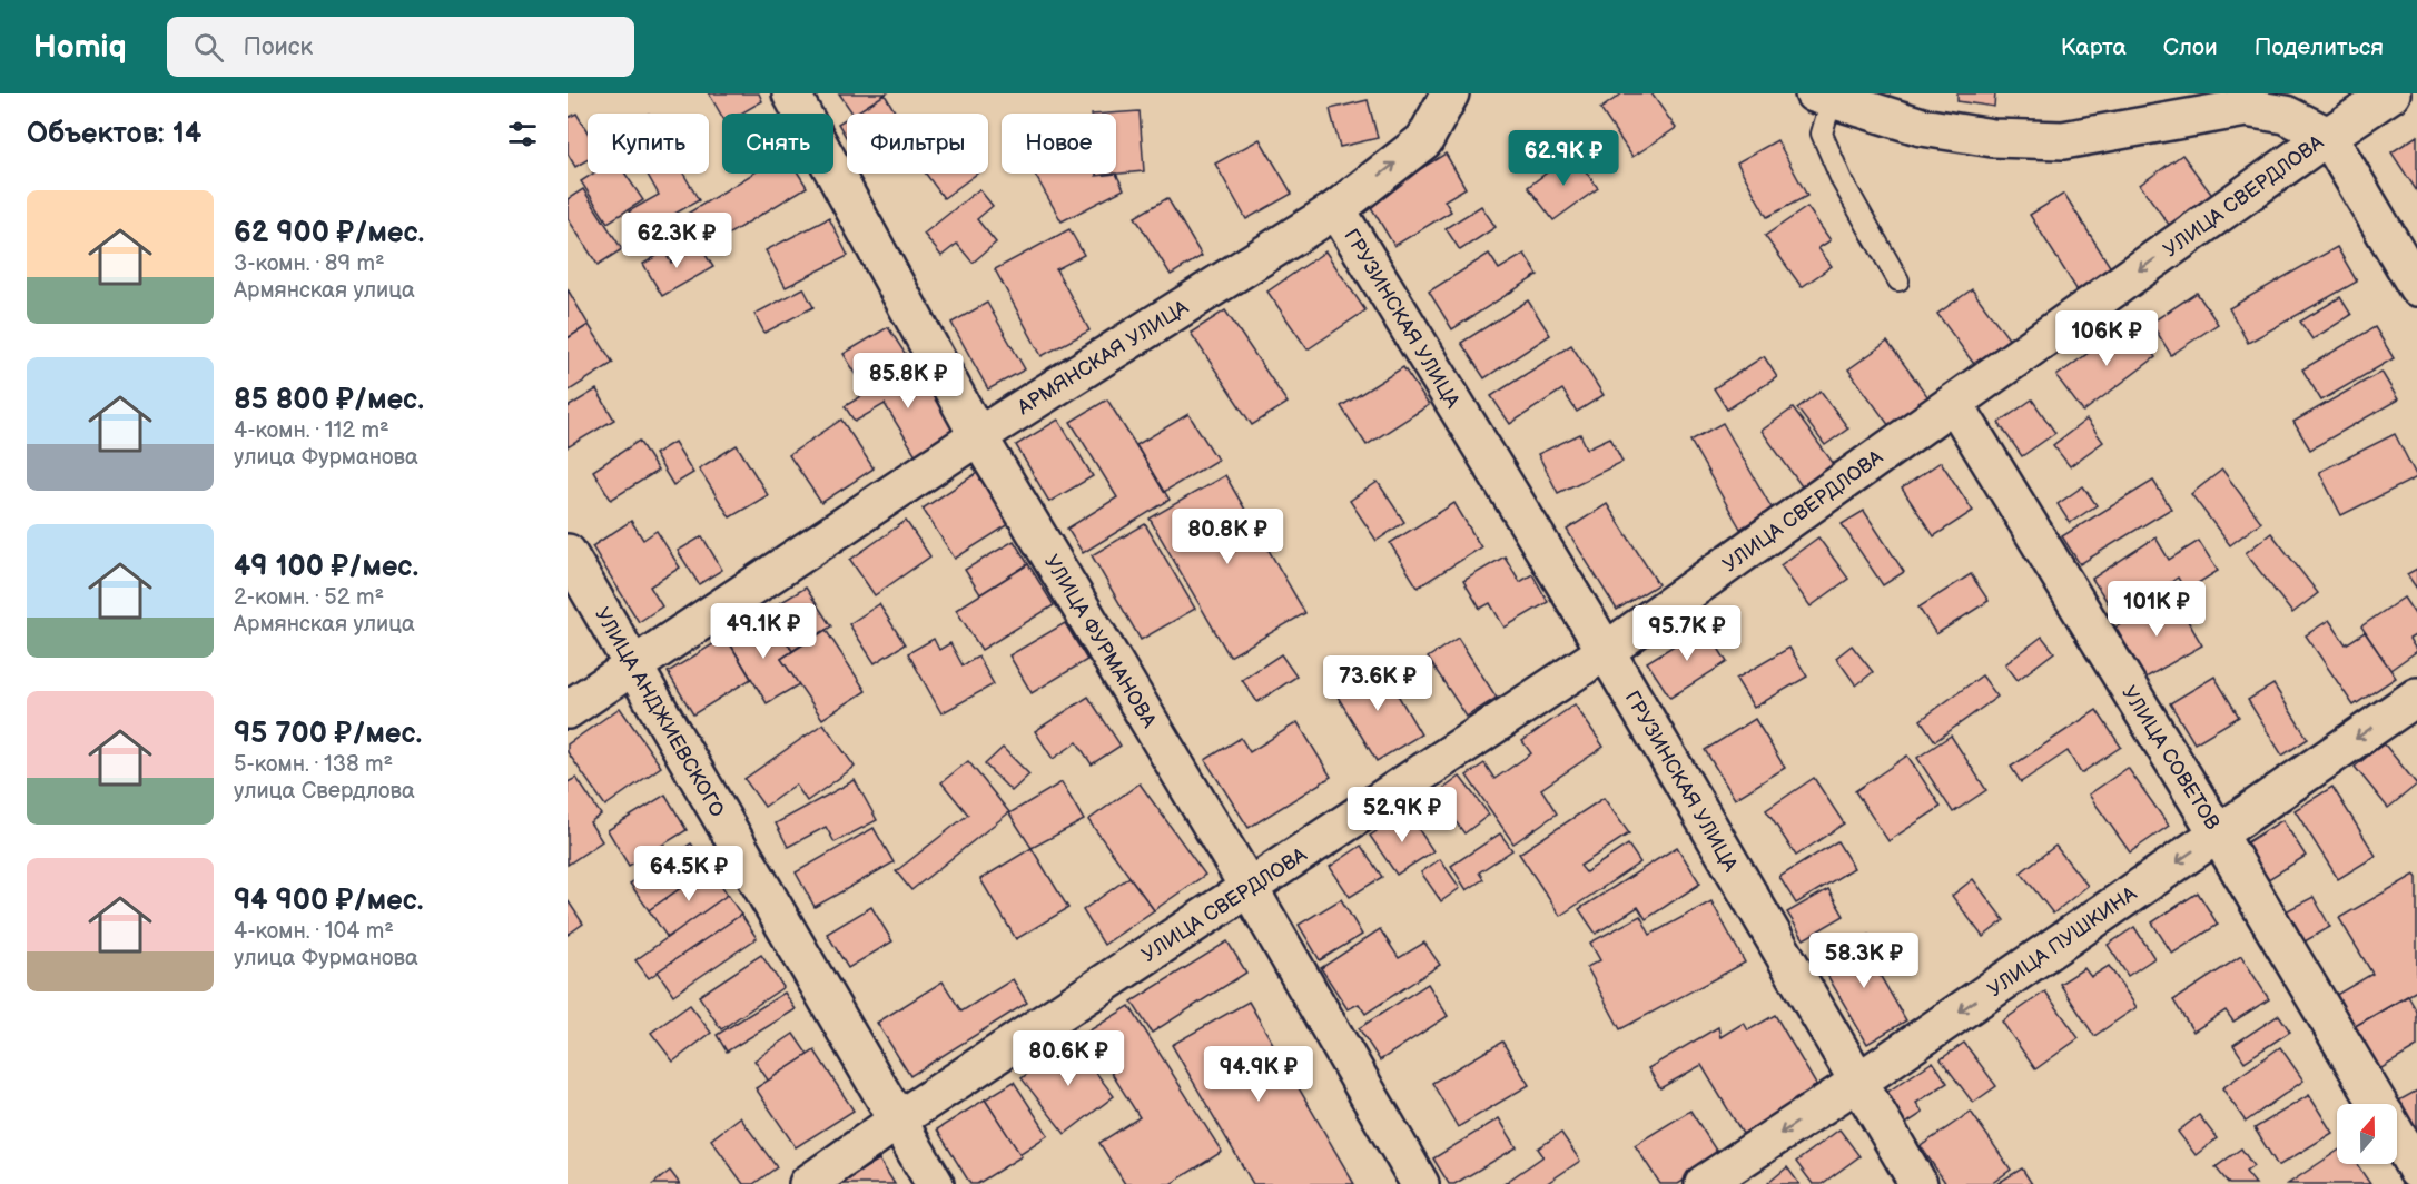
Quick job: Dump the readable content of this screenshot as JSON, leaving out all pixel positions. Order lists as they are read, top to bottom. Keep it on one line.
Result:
{"streets":{"street":["УЛИЦА СВЕРДЛОВА","ГРУЗИНСКАЯ УЛИЦА","АРМЯНСКАЯ УЛИЦА","УЛИЦА ФУРМАНОВА","УЛИЦА АНДЖИЕВСКОГО","УЛИЦА СОВЕТОВ","УЛИЦА ПУШКИНА"]},"crossings":[["УЛИЦА СВЕРДЛОВА","ГРУЗИНСКАЯ УЛИЦА"],["УЛИЦА СВЕРДЛОВА","УЛИЦА ФУРМАНОВА"],["УЛИЦА СВЕРДЛОВА","УЛИЦА АНДЖИЕВСКОГО"],["УЛИЦА СВЕРДЛОВА","УЛИЦА СОВЕТОВ"],["ГРУЗИНСКАЯ УЛИЦА","АРМЯНСКАЯ УЛИЦА"],["ГРУЗИНСКАЯ УЛИЦА","УЛИЦА ПУШКИНА"],["АРМЯНСКАЯ УЛИЦА","УЛИЦА ФУРМАНОВА"],["АРМЯНСКАЯ УЛИЦА","УЛИЦА АНДЖИЕВСКОГО"],["УЛИЦА СОВЕТОВ","УЛИЦА ПУШКИНА"]],"one_way":["УЛИЦА ПУШКИНА"],"north":"top","page":{"header":"Homiq","search":"Поиск","nav":["Карта","Слои","Поделиться"],"heading":"Объектов: 14","chip":["Купить","Снять","Фильтры","Новое"],"price":["62.9K ₽","62.3K ₽","106K ₽","85.8K ₽","80.8K ₽","101K ₽","49.1K ₽","95.7K ₽","73.6K ₽","52.9K ₽","64.5K ₽","58.3K ₽","80.6K ₽","94.9K ₽"],"list":[{"name":"62 900 ₽/мес.","note":"3-комн. · 89 m² · Армянская улица"},{"name":"85 800 ₽/мес.","note":"4-комн. · 112 m² · улица Фурманова"},{"name":"49 100 ₽/мес.","note":"2-комн. · 52 m² · Армянская улица"},{"name":"95 700 ₽/мес.","note":"5-комн. · 138 m² · улица Свердлова"},{"name":"94 900 ₽/мес.","note":"4-комн. · 104 m² · улица Фурманова"}]}}
